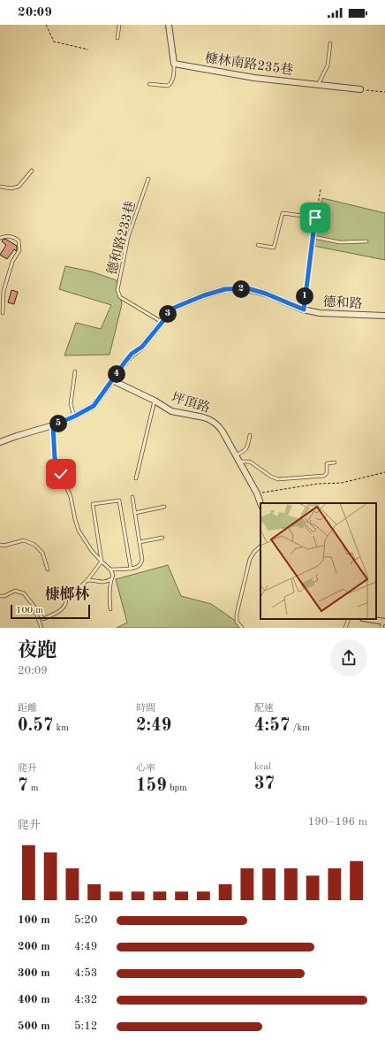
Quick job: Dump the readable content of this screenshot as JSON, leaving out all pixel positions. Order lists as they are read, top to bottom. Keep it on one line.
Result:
{"streets":{"street":["槺林南路235巷","德和路","坪頂路"],"lane":["德和路233巷"]},"crossings":[["德和路233巷","德和路"],["德和路","坪頂路"]],"districts":["槺榔林"],"scale_bar":"100 m","page":{"status":"20:09","pins":["2","1","3","4","5"],"scale":"100 m","heading":["夜跑","20:09"],"stats":[["距離","0.57 km"],["時間","2:49"],["配速","4:57 /km"],["爬升","7 m"],["心率","159 bpm"],["kcal","37"]],"chart":["爬升","190–196 m"],"list":[{"name":"100 m","note":"5:20"},{"name":"200 m","note":"4:49"},{"name":"300 m","note":"4:53"},{"name":"400 m","note":"4:32"},{"name":"500 m","note":"5:12"}]}}
